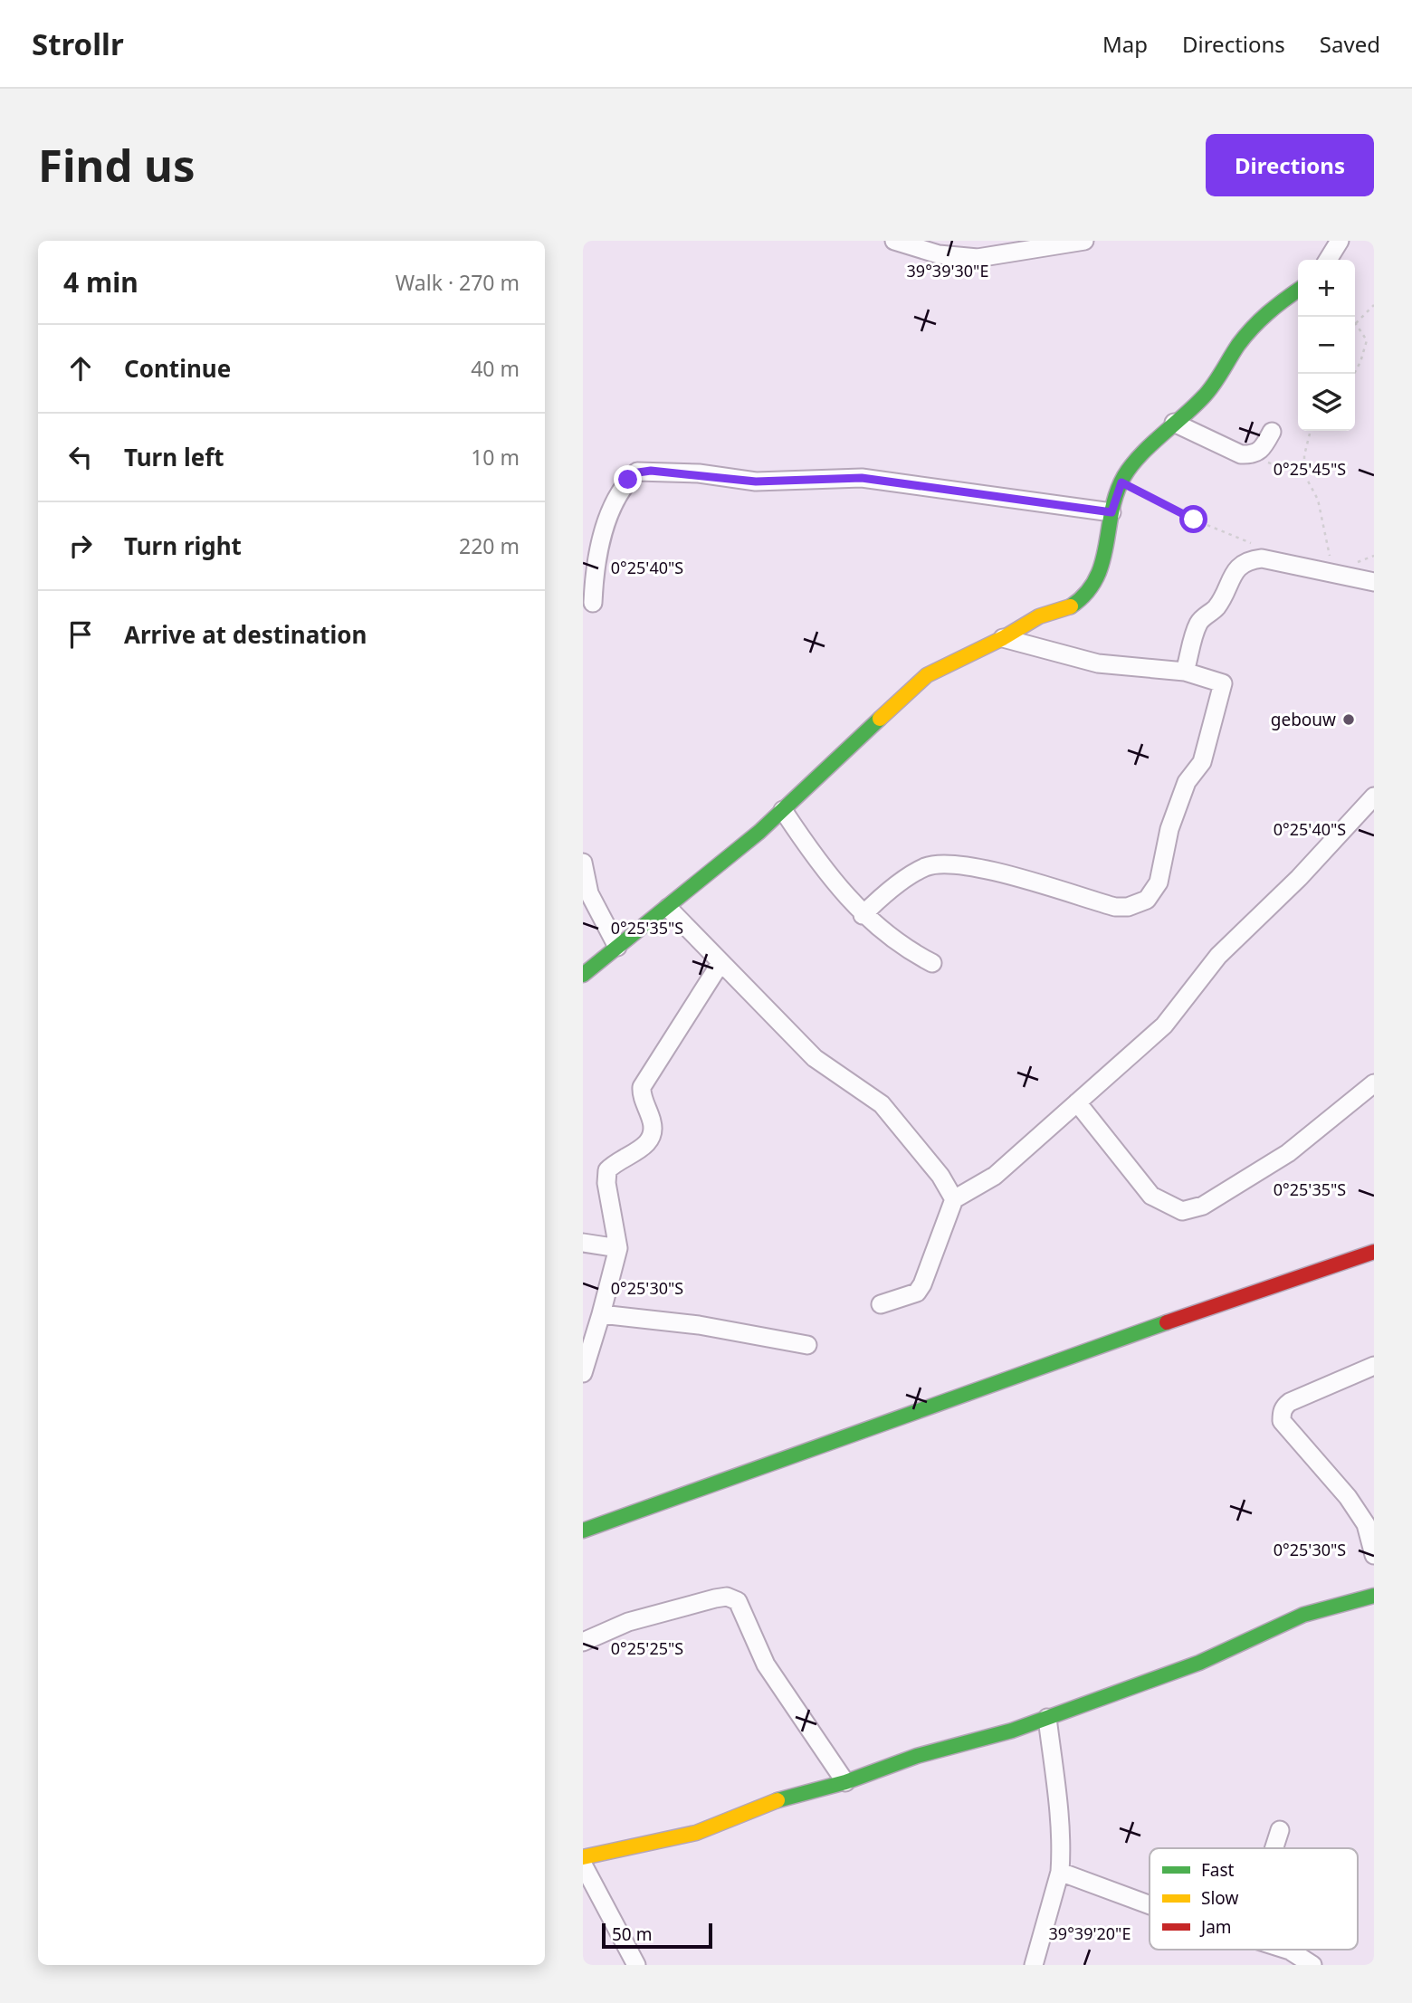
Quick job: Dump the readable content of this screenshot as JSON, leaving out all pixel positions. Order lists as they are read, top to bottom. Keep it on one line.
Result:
{"places":["gebouw"],"legend":["Fast","Slow","Jam"],"scale_bar":"50 m","page":{"header":"Strollr","nav":["Map","Directions","Saved"],"buttons":"Directions","title":"Find us","heading":["4 min","Walk · 270 m"],"map_buttons":["+","−"],"list":[["Continue","40 m"],["Turn left","10 m"],["Turn right","220 m"],"Arrive at destination"],"scale":"50 m"},"coordinates":["39°39'30\"E","0°25'45\"S","0°25'40\"S","0°25'35\"S","0°25'30\"S","0°25'25\"S","39°39'20\"E"]}
